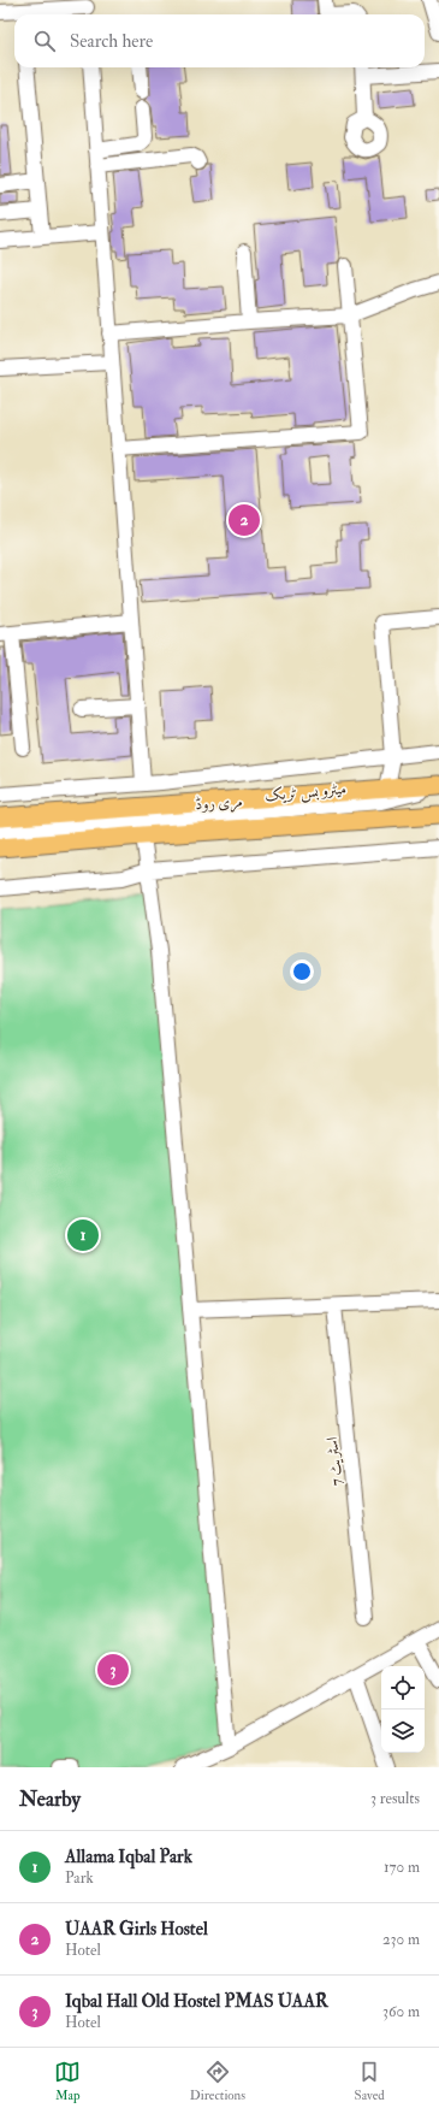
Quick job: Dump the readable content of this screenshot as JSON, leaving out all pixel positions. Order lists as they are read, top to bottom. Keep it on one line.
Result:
{"streets":{"main road":["مری روڈ"],"street":["میٹرو بس ٹریک","اسٹریٹ 7"]},"crossings":[["میٹرو بس ٹریک","مری روڈ"]],"page":{"search":"Search here","pins":["2","1","3"],"heading":["Nearby","3 results"],"list":[{"mark":"1","name":"Allama Iqbal Park","note":"Park","value":"170 m"},{"mark":"2","name":"UAAR Girls Hostel","note":"Hotel","value":"230 m"},{"mark":"3","name":"Iqbal Hall Old Hostel PMAS UAAR","note":"Hotel","value":"360 m"}],"nav":["Map","Directions","Saved"]}}
